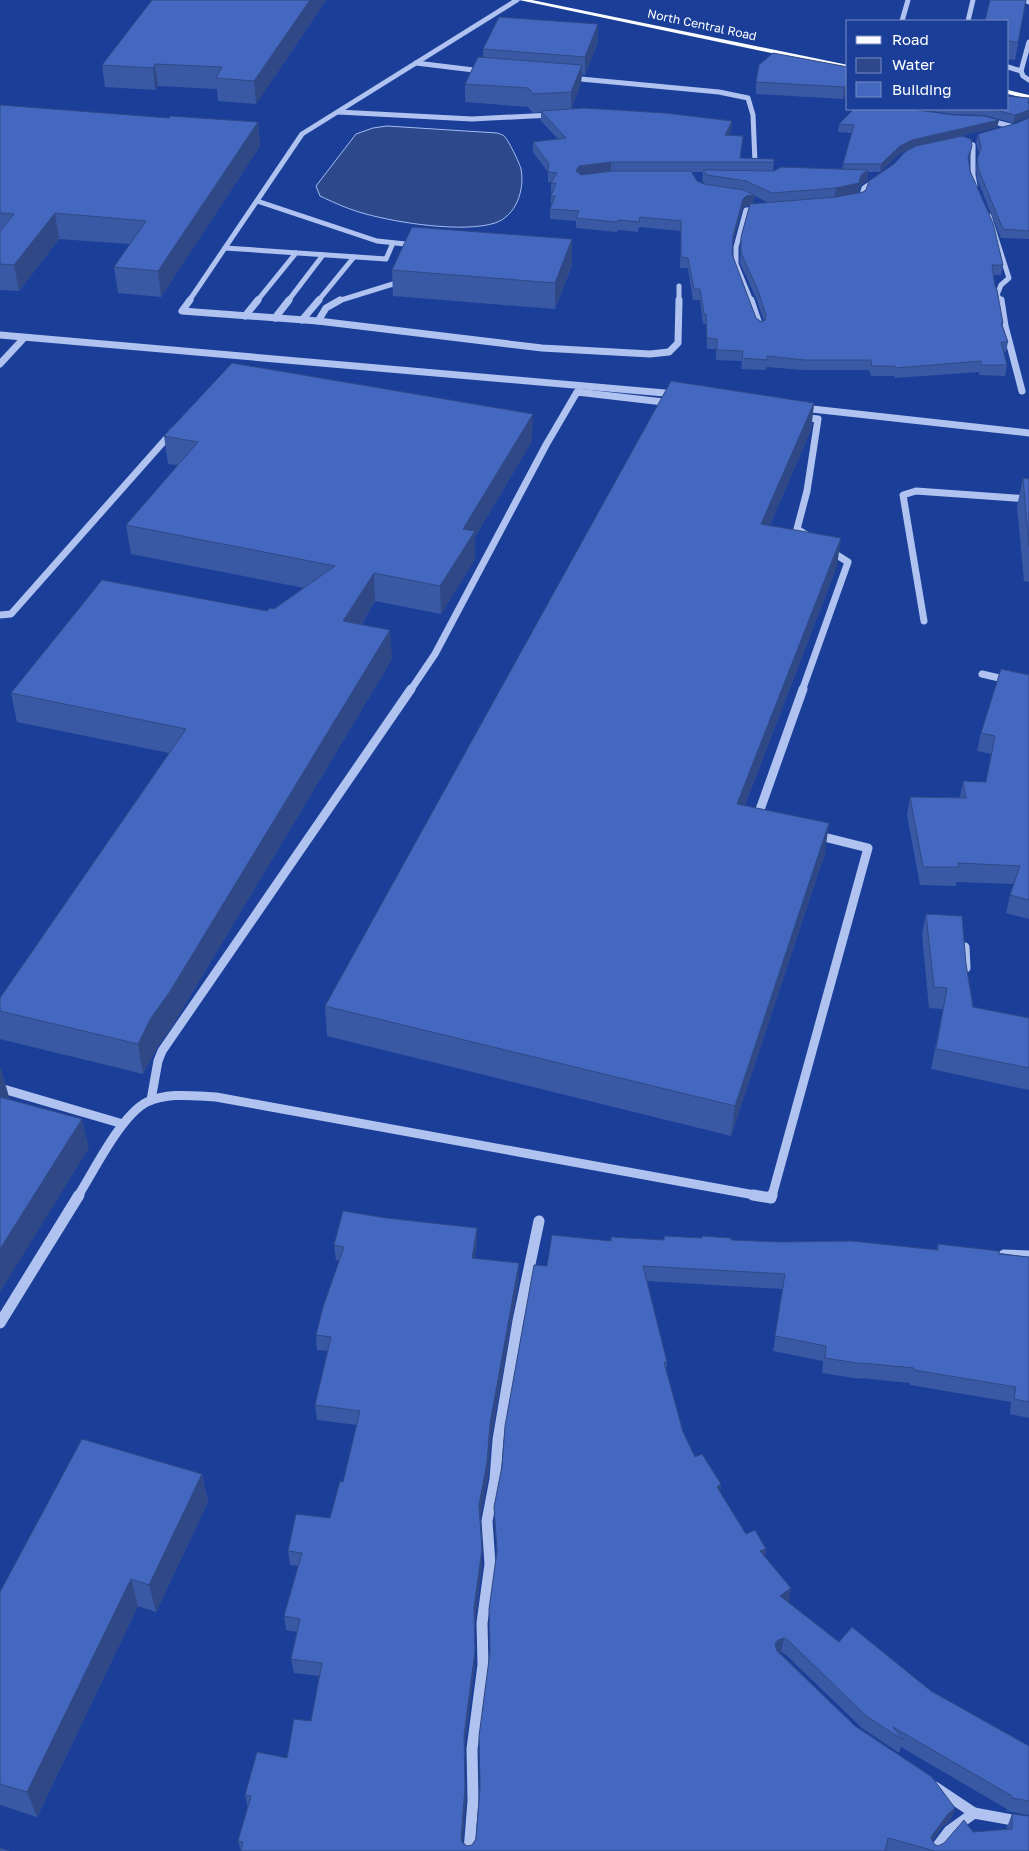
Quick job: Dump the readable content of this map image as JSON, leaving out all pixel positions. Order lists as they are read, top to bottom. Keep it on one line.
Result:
{"streets":{"main road":["North Central Road"]},"legend":["Road","Water","Building"]}
